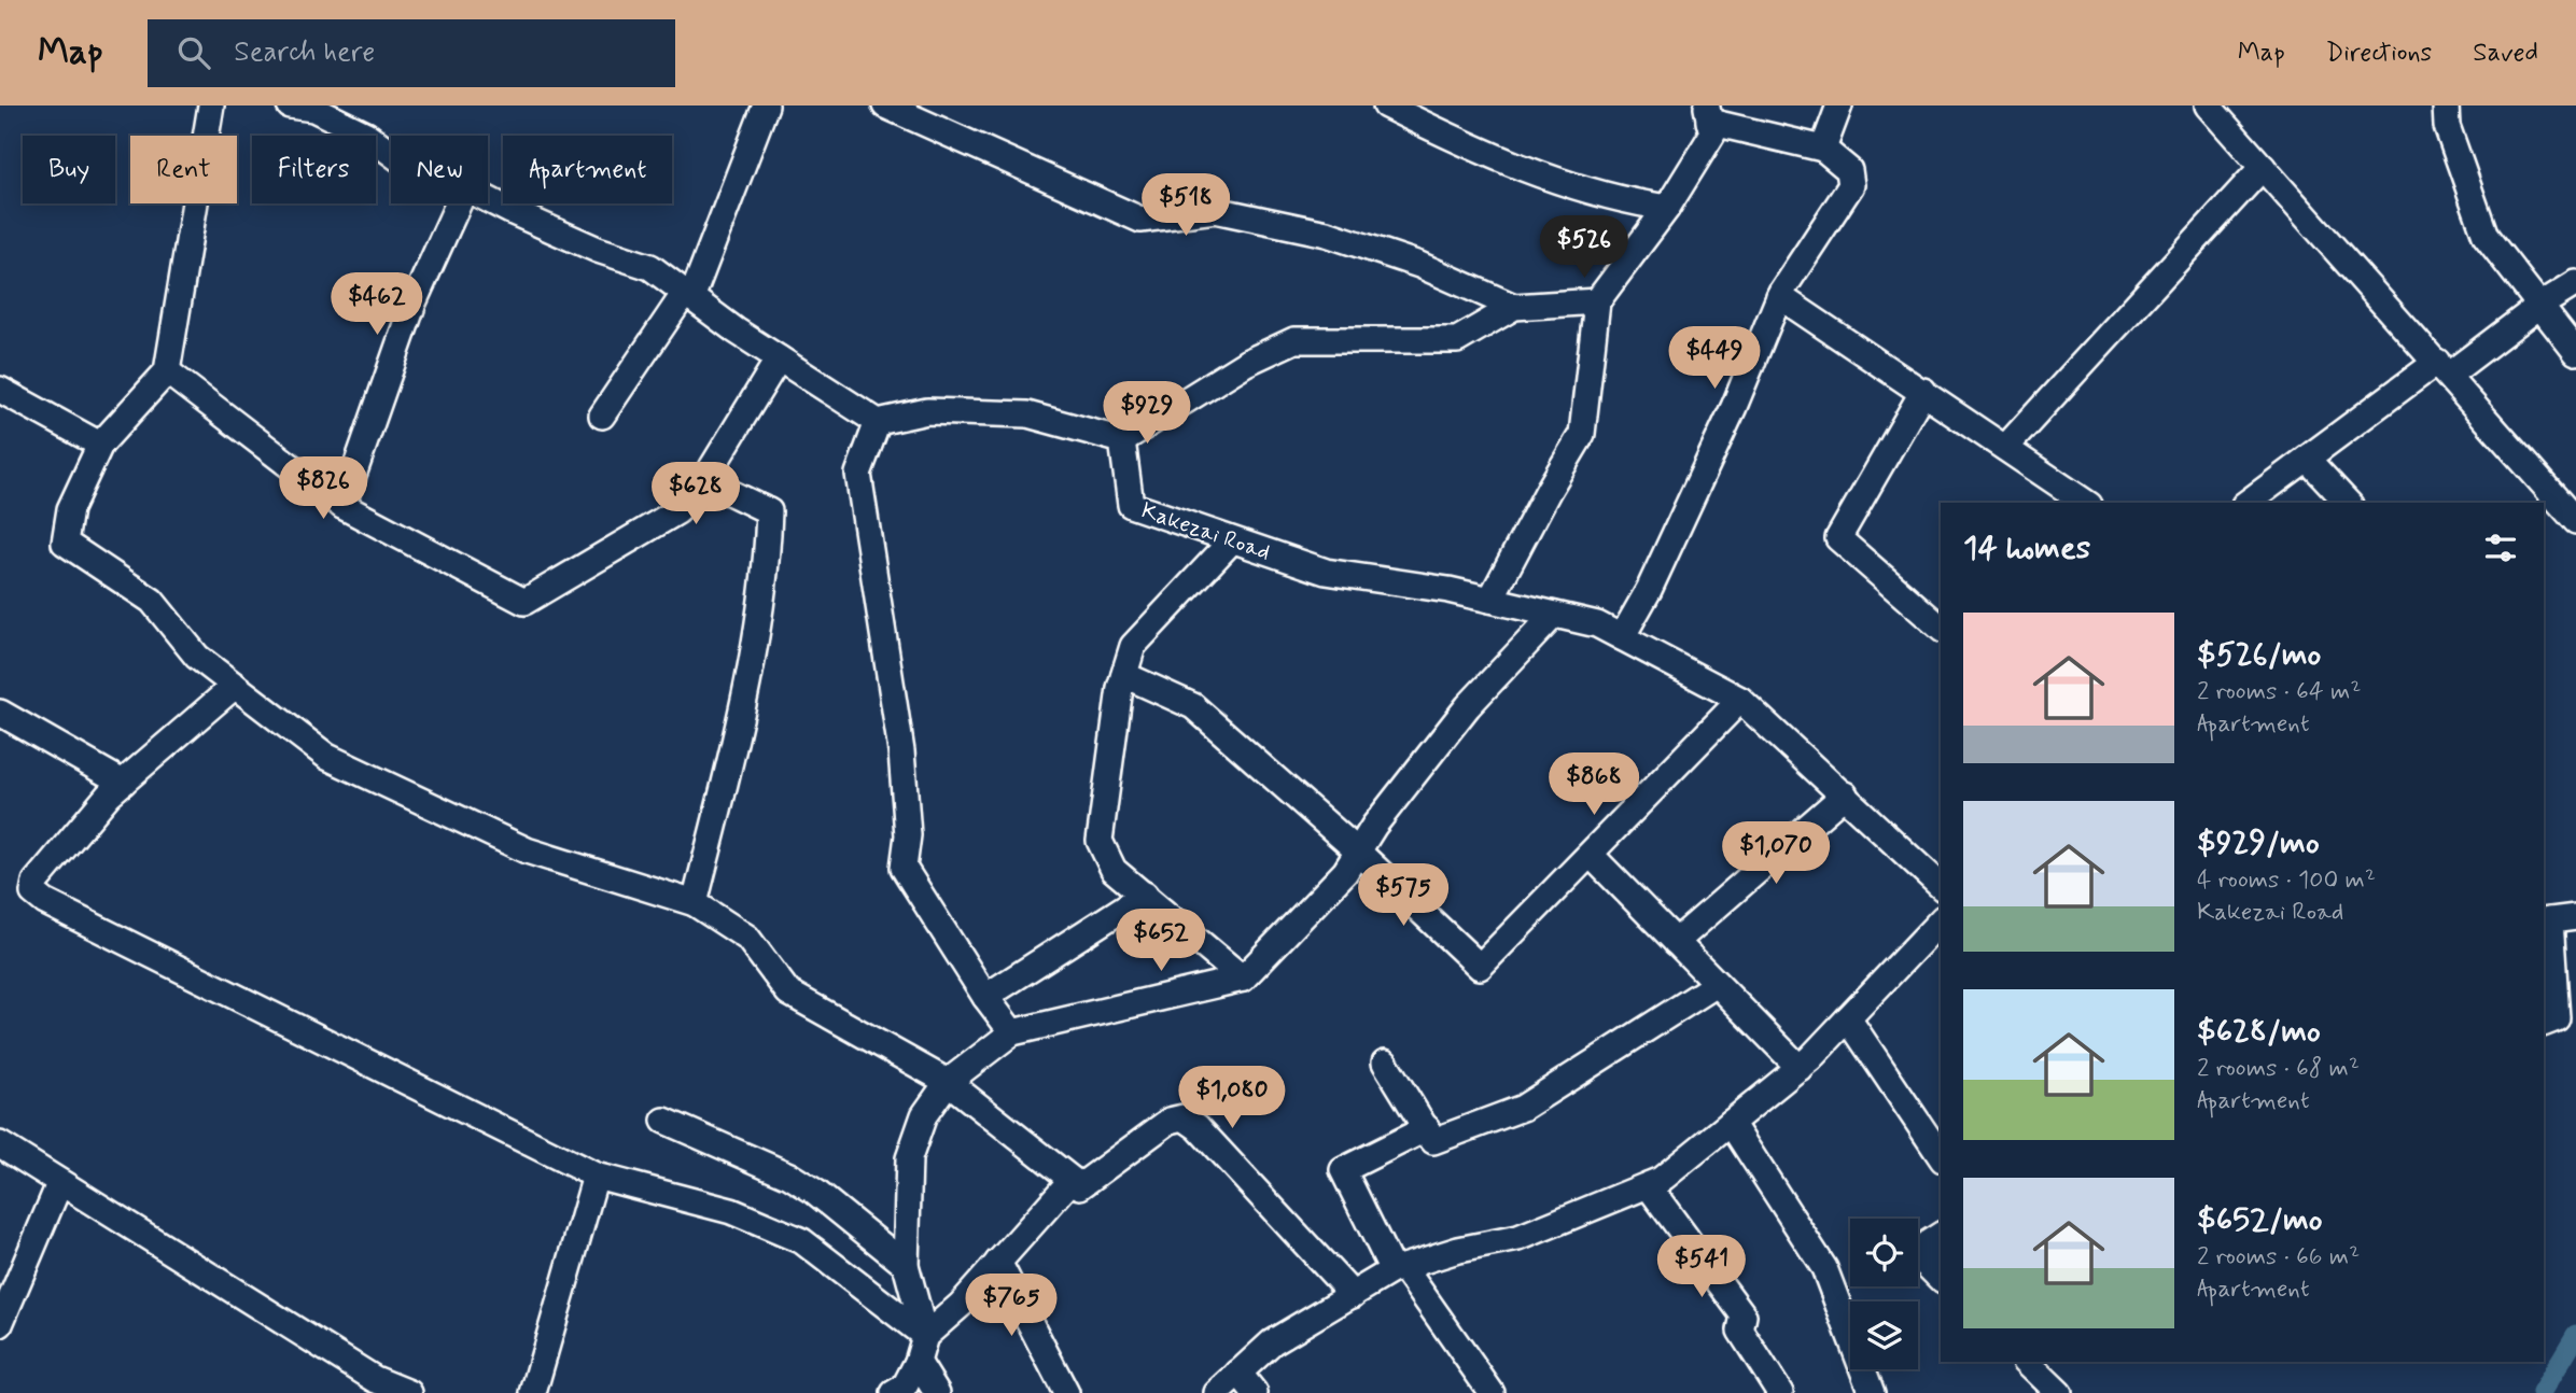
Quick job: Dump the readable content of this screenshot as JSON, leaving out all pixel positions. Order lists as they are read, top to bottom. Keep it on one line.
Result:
{"streets":{"street":["Kakezai Road"]},"page":{"header":"Map","search":"Search here","nav":["Map","Directions","Saved"],"chip":["Buy","Rent","Filters","New","Apartment"],"price":["$518","$526","$462","$449","$929","$826","$628","$868","$1,070","$575","$652","$1,080","$541","$765"],"heading":"14 homes","list":[{"name":"$526/mo","note":"2 rooms · 64 m² · Apartment"},{"name":"$929/mo","note":"4 rooms · 100 m² · Kakezai Road"},{"name":"$628/mo","note":"2 rooms · 68 m² · Apartment"},{"name":"$652/mo","note":"2 rooms · 66 m² · Apartment"}]}}
